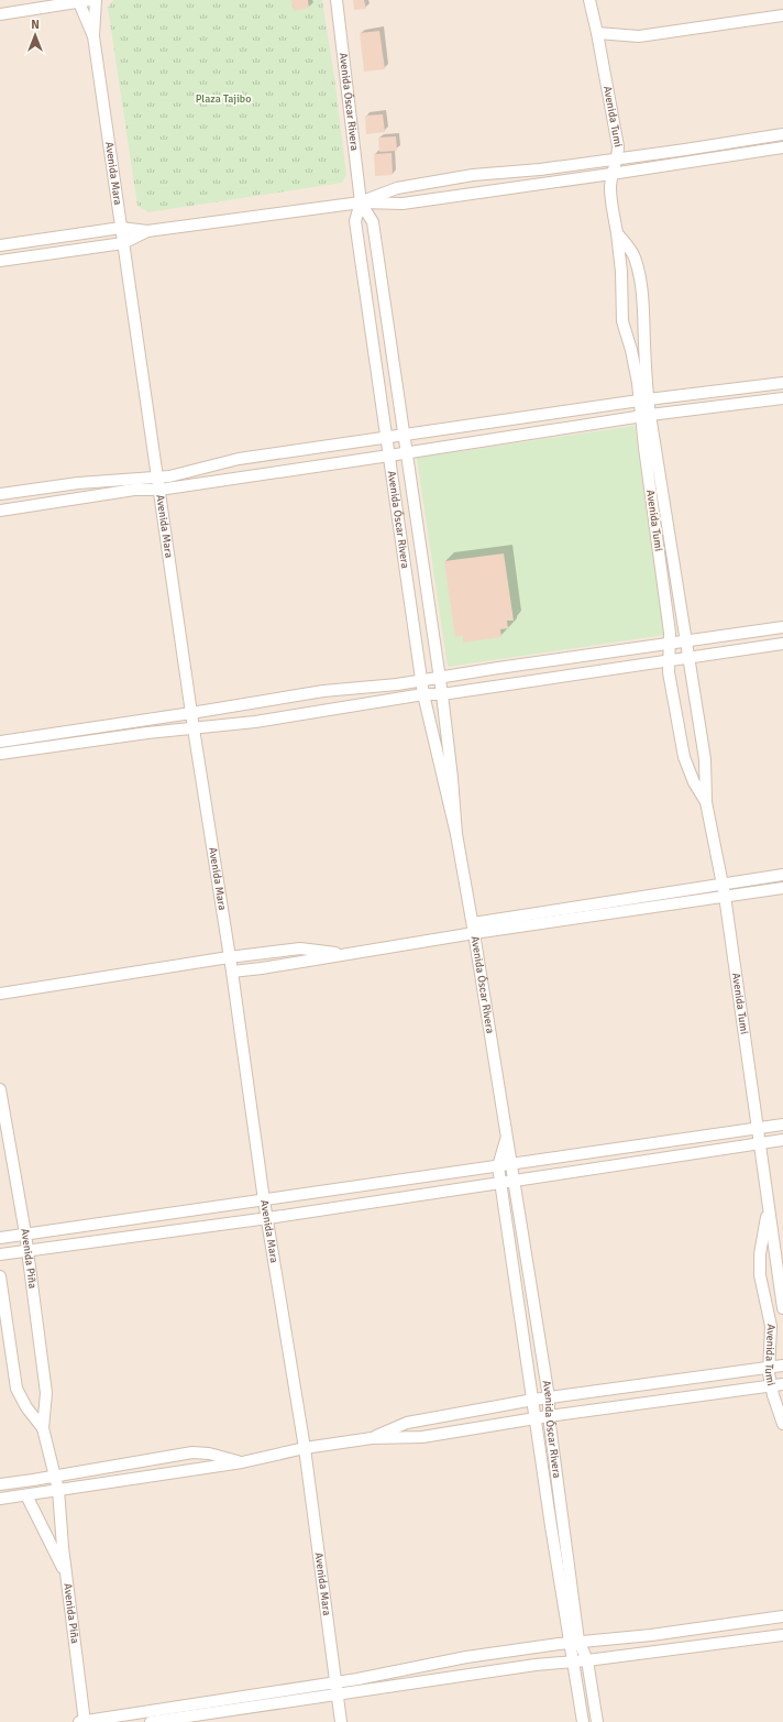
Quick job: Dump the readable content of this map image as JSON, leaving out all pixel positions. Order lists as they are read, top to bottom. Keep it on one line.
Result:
{"streets":{"street":["Avenida Óscar Rivera","Avenida Tumi","Avenida Mara","Avenida Piña"]},"parks":["Plaza Tajibo"],"north":"top"}
